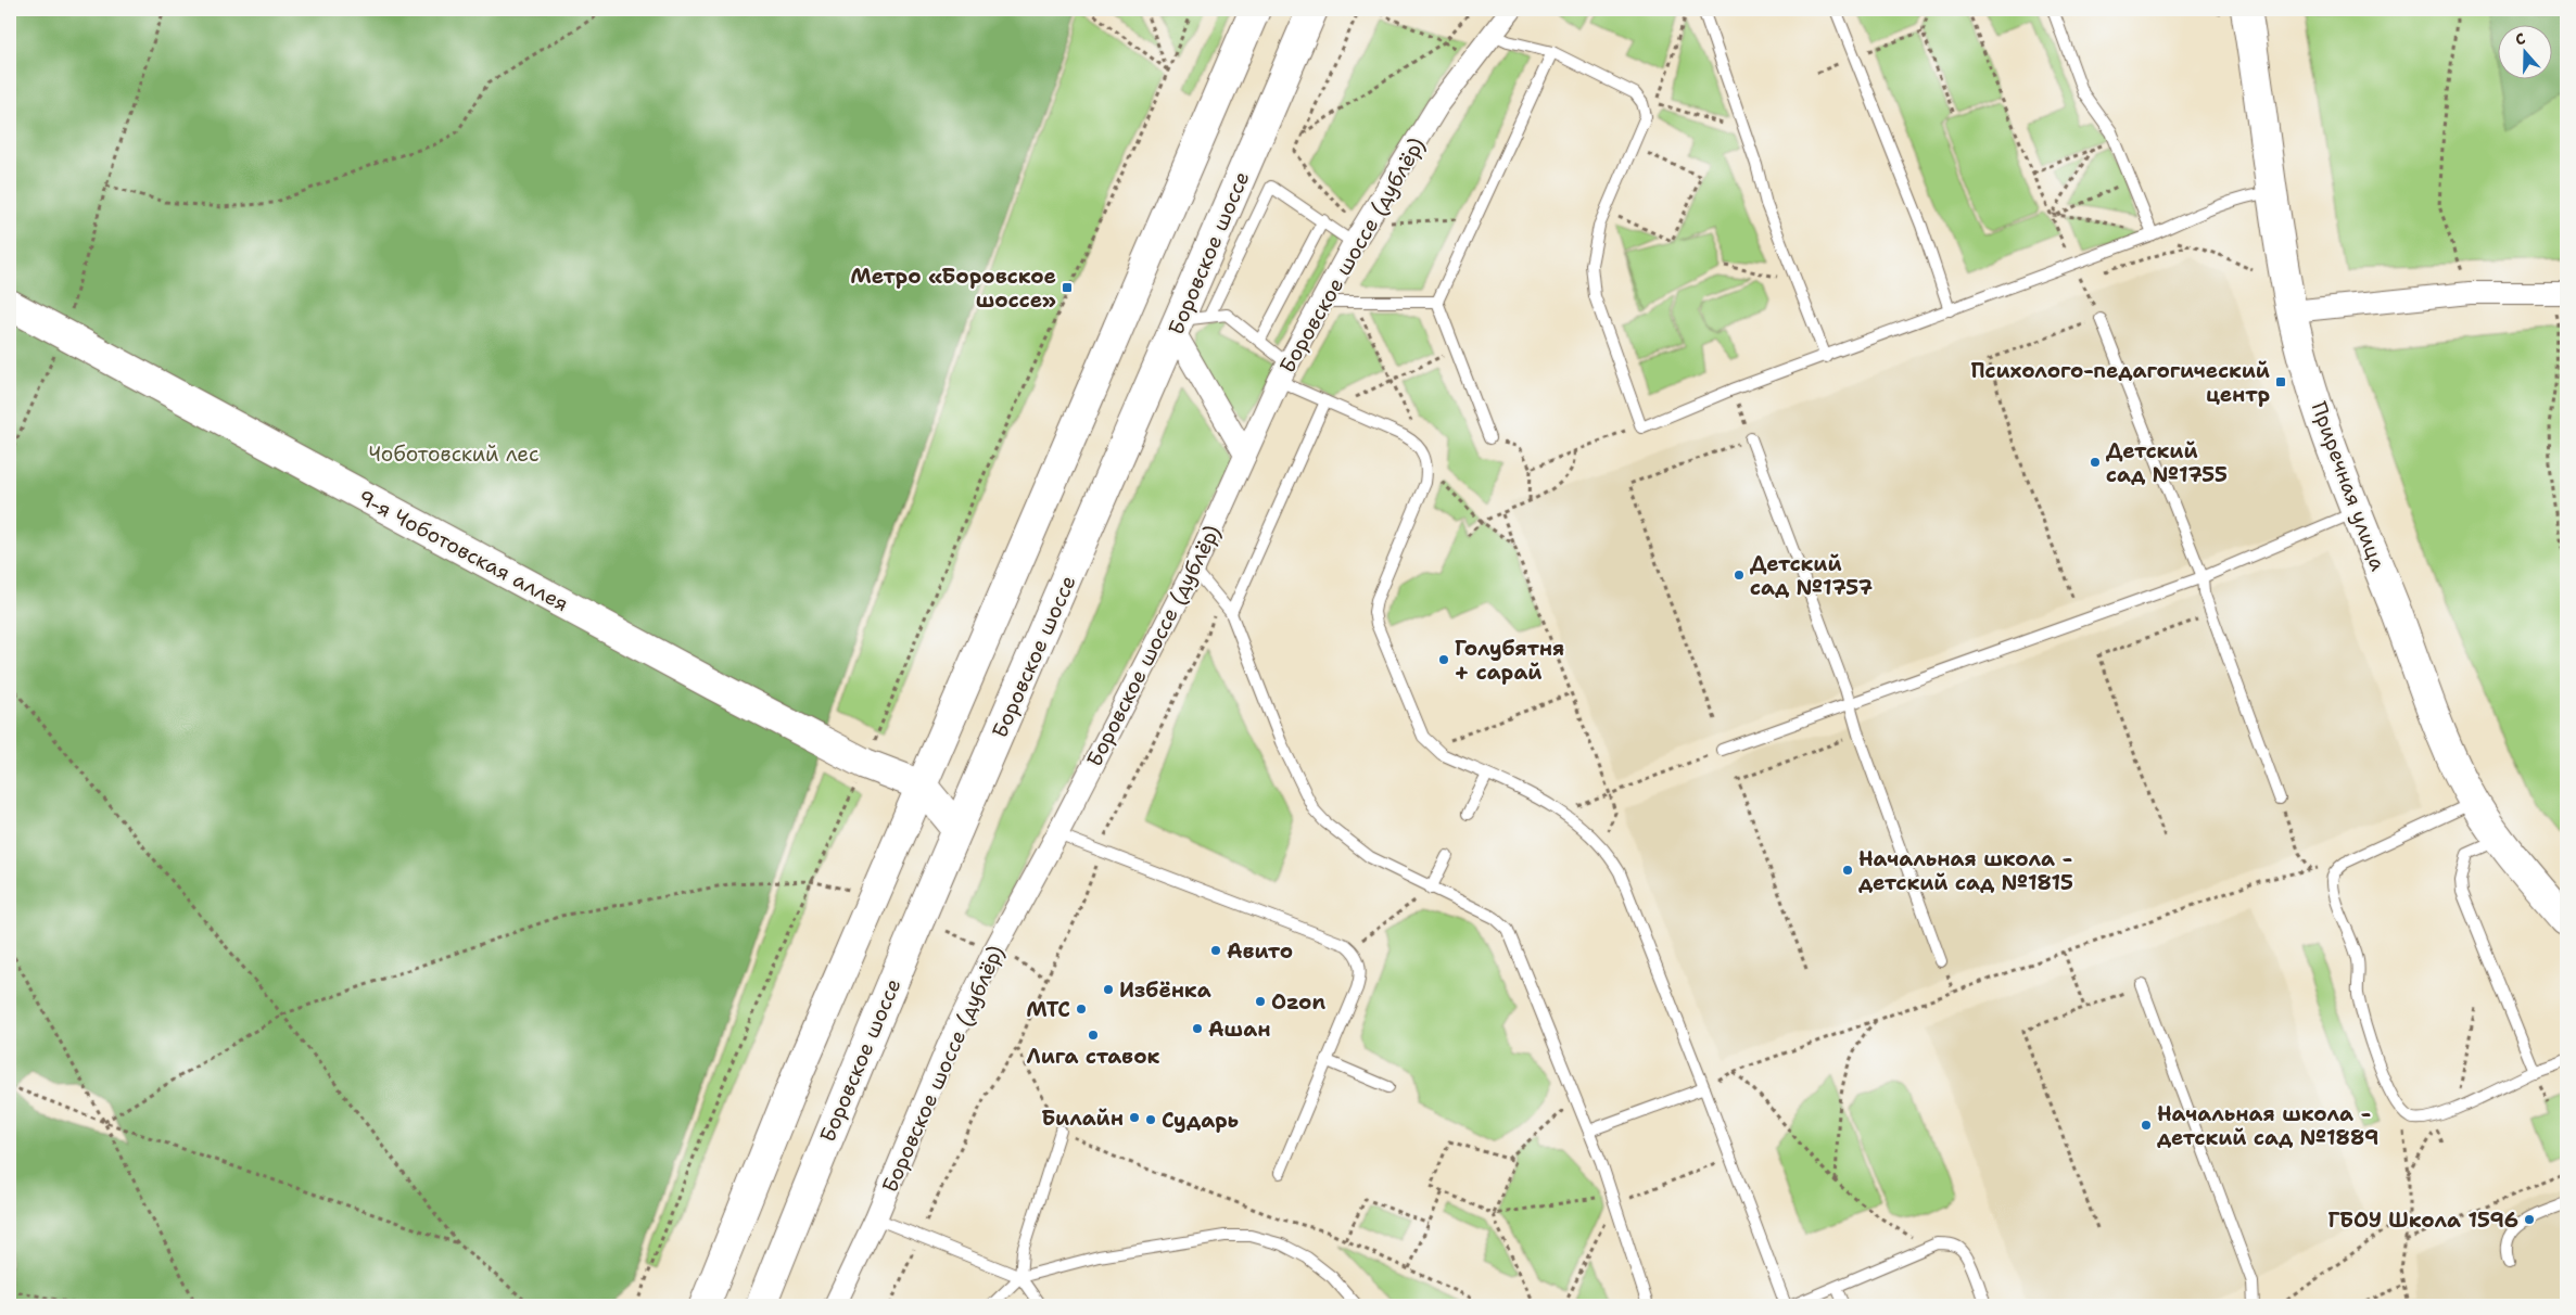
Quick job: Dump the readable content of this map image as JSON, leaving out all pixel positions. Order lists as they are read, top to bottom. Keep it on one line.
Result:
{"streets":{"main road":["Боровское шоссе","Приречная улица","9-я Чоботовская аллея"],"street":["Боровское шоссе (дублёр)"]},"parks":["Чоботовский лес"],"places":{"transit":["Метро «Боровское шоссе»","Психолого-педагогический центр"],"other":["Детский сад №1755","Детский сад №1757","Голубятня + сарай","Начальная школа - детский сад №1815","Авито","Избёнка","Ozon","МТС","Ашан","Лига ставок","Билайн","Сударь","Начальная школа - детский сад №1889","ГБОУ Школа 1596"]},"north":"top"}
